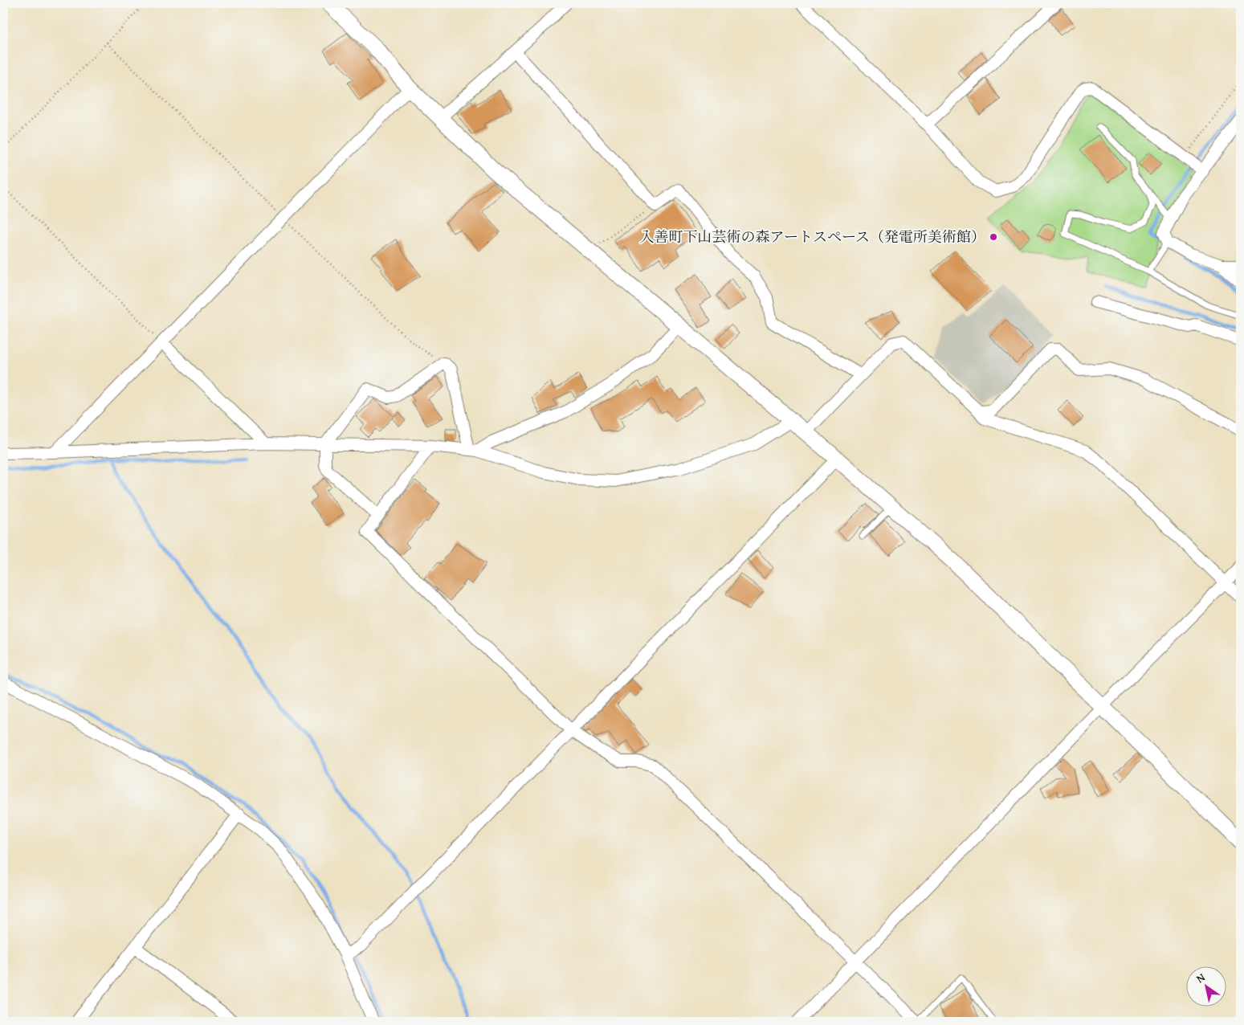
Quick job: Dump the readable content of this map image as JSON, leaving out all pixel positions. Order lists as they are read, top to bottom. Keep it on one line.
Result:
{"places":["入善町下山芸術の森アートスペース（発電所美術館）"],"north":"top left"}
